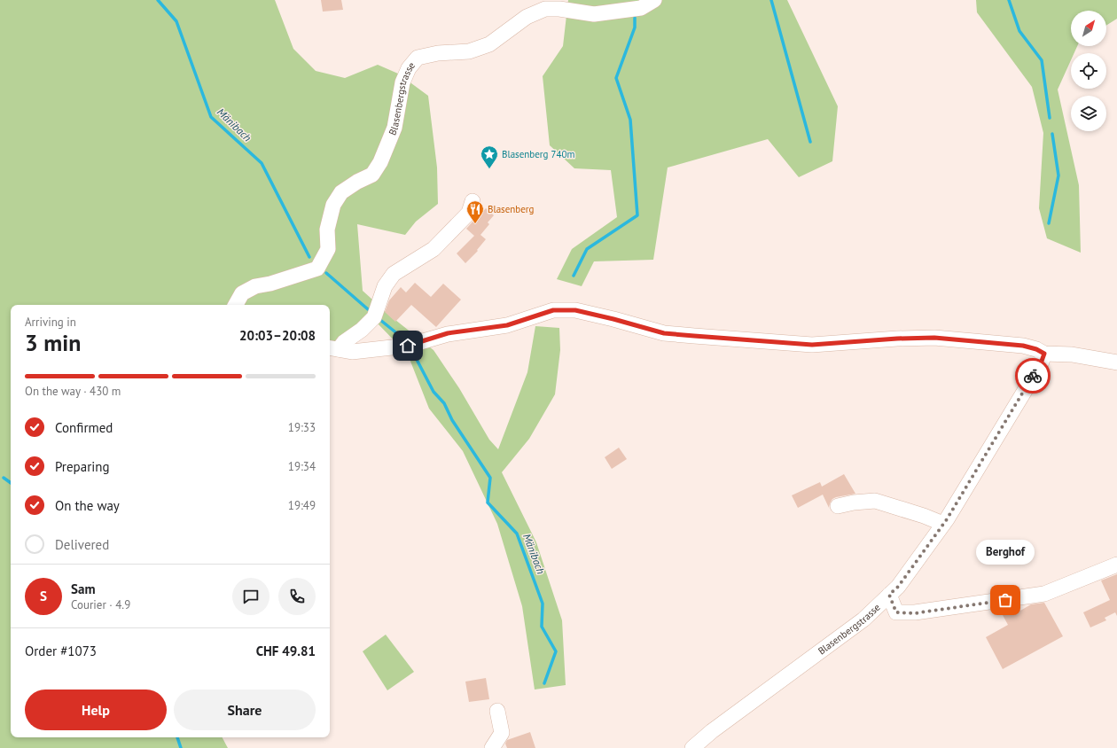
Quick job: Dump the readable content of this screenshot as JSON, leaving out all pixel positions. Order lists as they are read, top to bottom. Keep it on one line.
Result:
{"streets":{"street":["Blasenbergstrasse"]},"water":["Mänibach"],"places":{"place":["Blasenberg 740m"],"restaurant":["Blasenberg"],"other":["Berghof"]},"north":"top right","page":{"heading":["3 min","Arriving in","20:03–20:08"],"panel":["Sam","Courier · 4.9","Order #1073","CHF 49.81"],"bar":"On the way · 430 m","list":[["Confirmed","19:33"],["Preparing","19:34"],["On the way","19:49"],"Delivered"],"bubble":"Berghof","round":"S","buttons":["Help","Share"]}}
